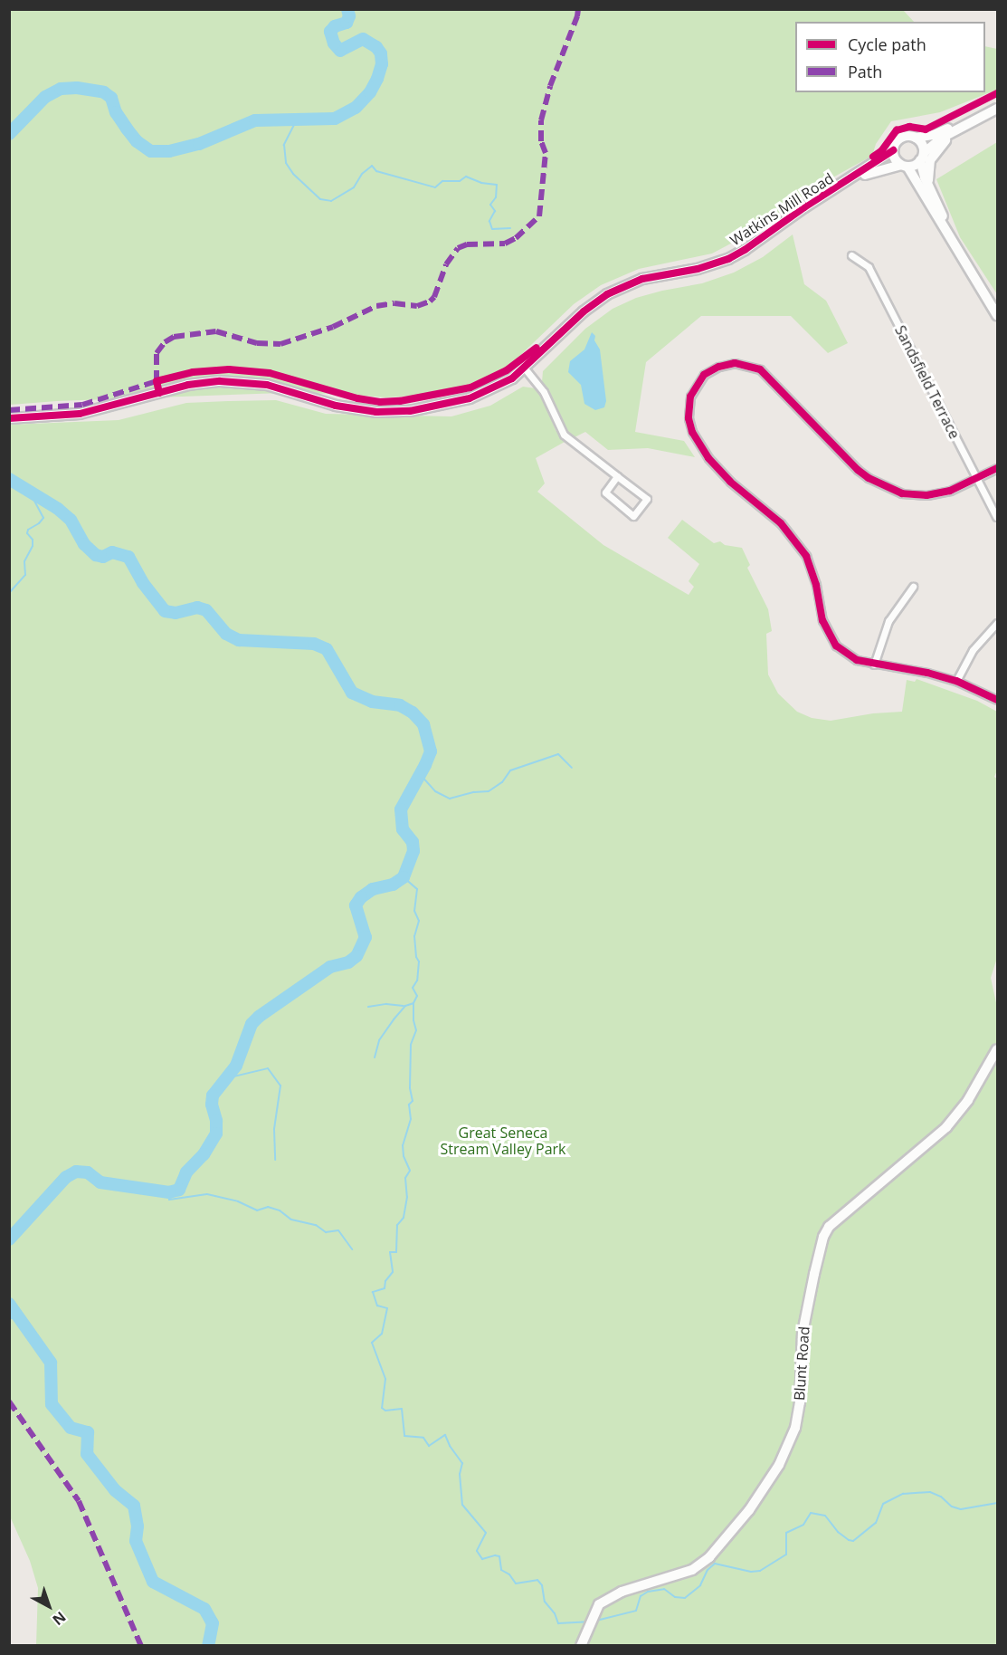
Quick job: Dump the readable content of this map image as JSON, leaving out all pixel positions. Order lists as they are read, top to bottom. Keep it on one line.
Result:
{"streets":{"street":["Watkins Mill Road","Sandsfield Terrace","Blunt Road"]},"parks":["Great Seneca Stream Valley Park"],"legend":["Cycle path","Path"],"north":"bottom right"}
